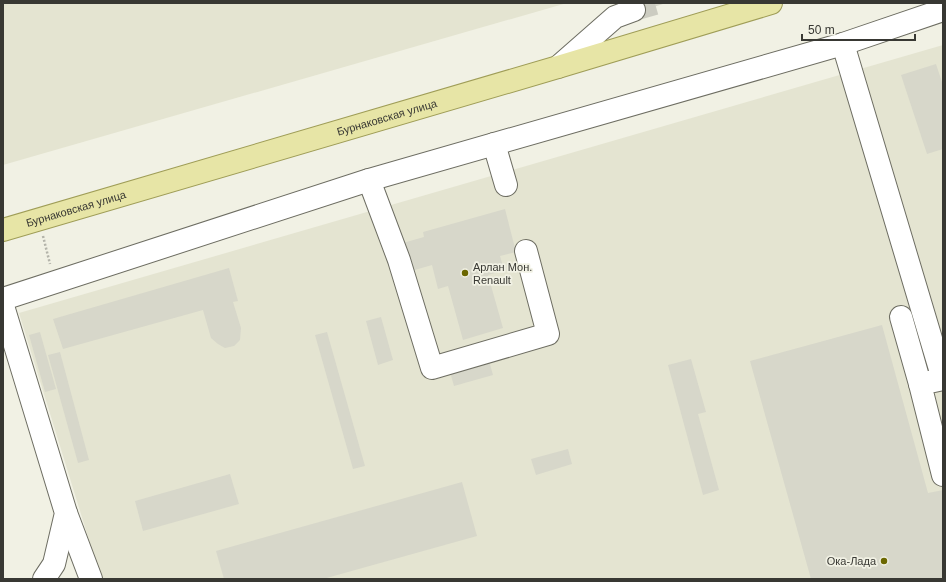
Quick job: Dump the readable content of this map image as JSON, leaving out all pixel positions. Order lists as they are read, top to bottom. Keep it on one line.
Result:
{"streets":{"main road":["Бурнаковская улица"]},"places":["Арлан Мон. Renault","Ока-Лада"],"scale_bar":"50 m"}
